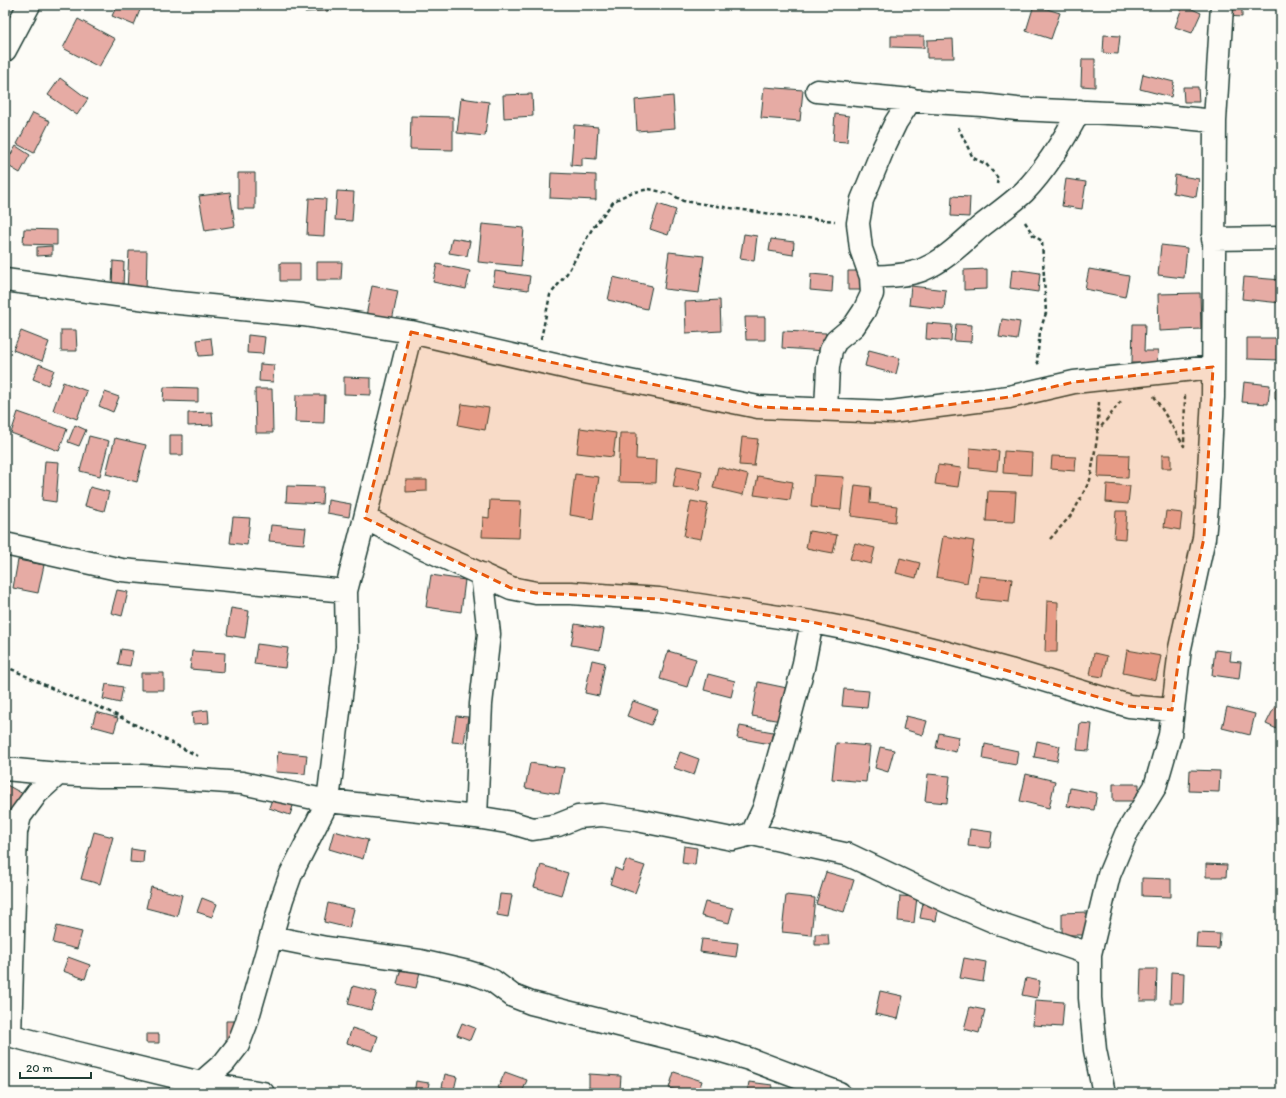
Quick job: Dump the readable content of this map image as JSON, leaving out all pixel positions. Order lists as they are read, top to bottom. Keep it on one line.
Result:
{"scale_bar":"20 m"}
